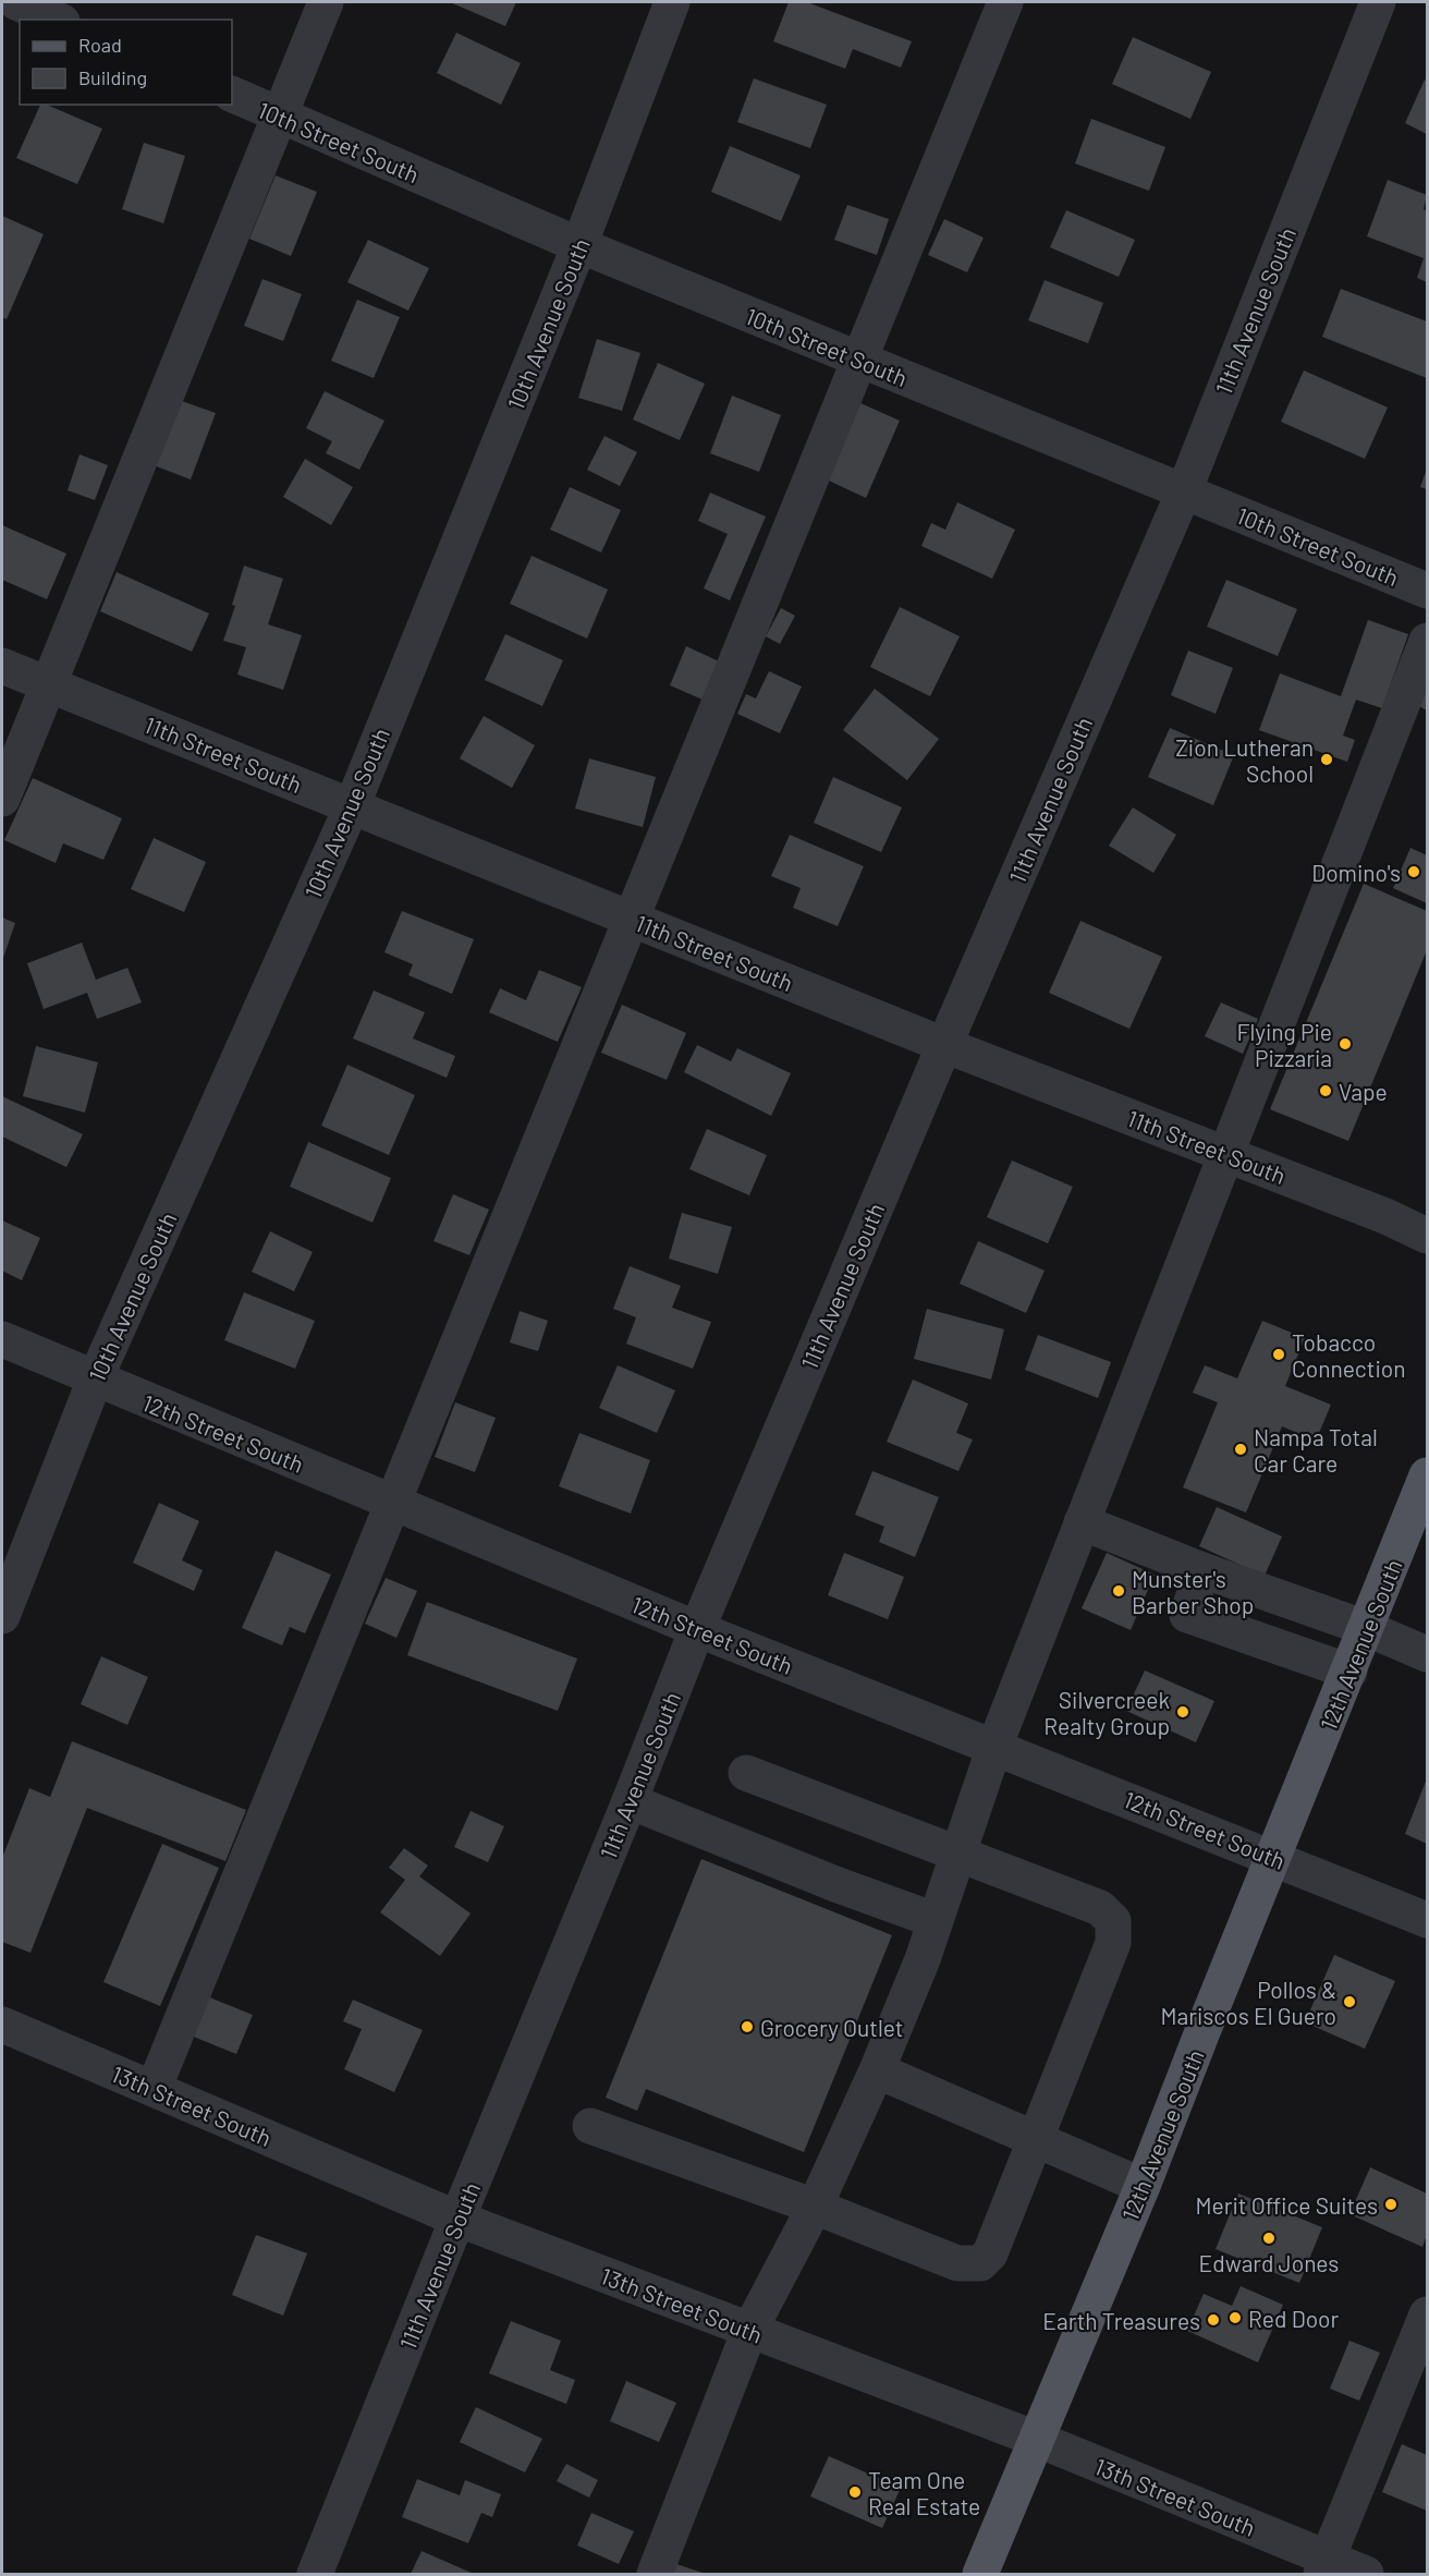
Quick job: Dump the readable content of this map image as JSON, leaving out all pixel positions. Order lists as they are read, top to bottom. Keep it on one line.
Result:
{"streets":{"main road":["12th Avenue South"],"street":["10th Street South","11th Avenue South","10th Avenue South","11th Street South","12th Street South","13th Street South"]},"crossings":[["10th Street South","11th Avenue South"],["10th Street South","10th Avenue South"],["11th Avenue South","11th Street South"],["11th Avenue South","12th Street South"],["11th Avenue South","13th Street South"],["10th Avenue South","11th Street South"],["10th Avenue South","12th Street South"],["12th Street South","12th Avenue South"],["12th Avenue South","13th Street South"]],"places":["Zion Lutheran School","Domino's","Flying Pie Pizzaria","Vape","Tobacco Connection","Nampa Total Car Care","Munster's Barber Shop","Silvercreek Realty Group","Pollos & Mariscos El Guero","Grocery Outlet","Merit Office Suites","Edward Jones","Red Door","Earth Treasures","Team One Real Estate"],"legend":["Road","Building"]}
